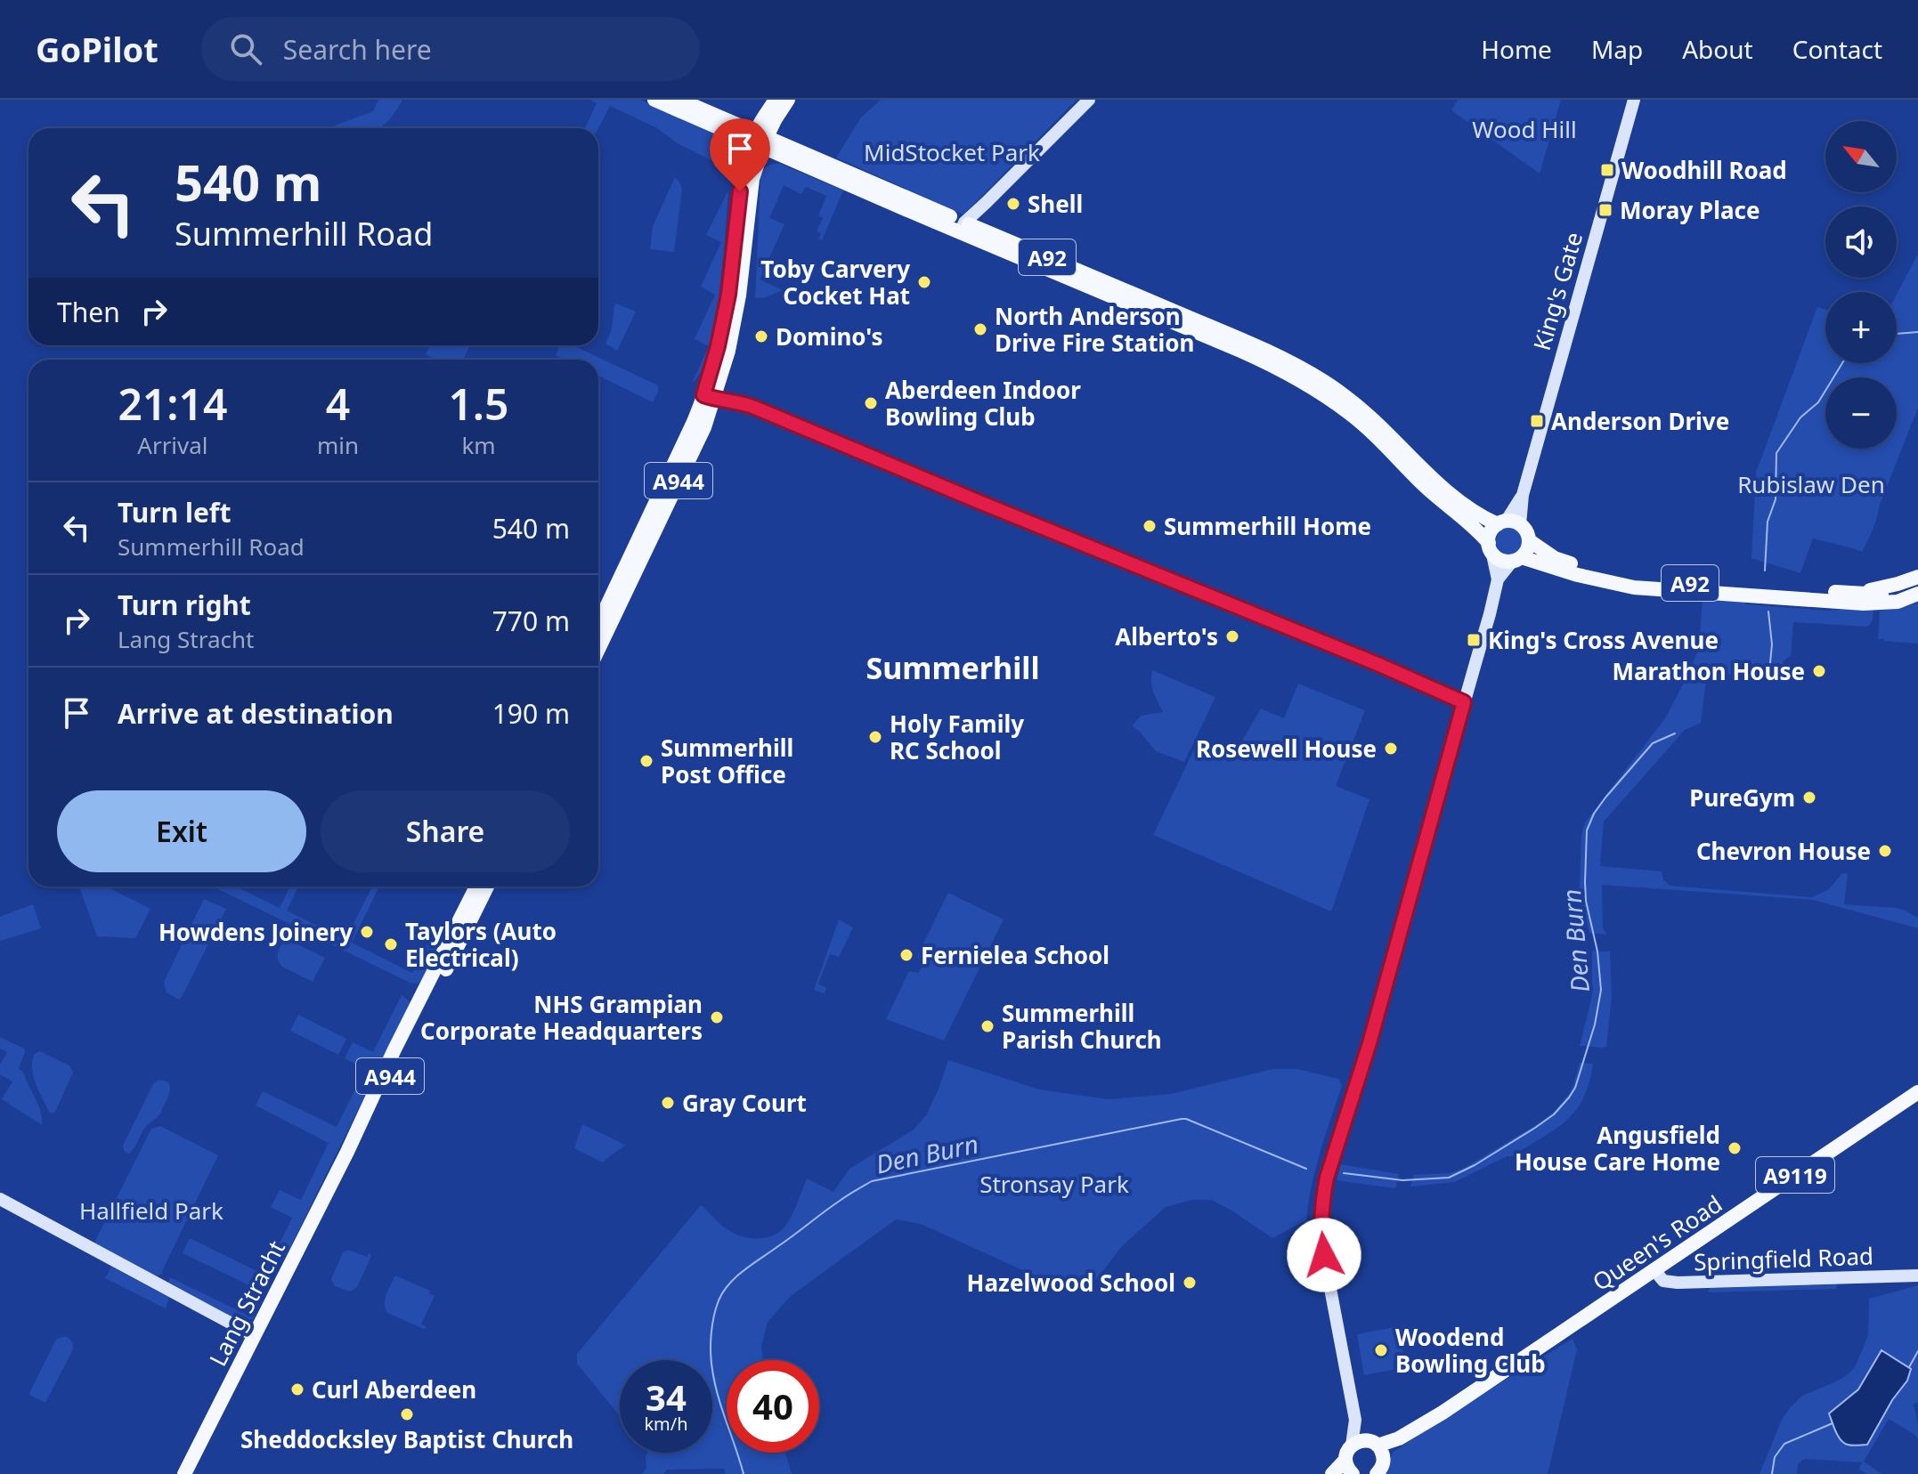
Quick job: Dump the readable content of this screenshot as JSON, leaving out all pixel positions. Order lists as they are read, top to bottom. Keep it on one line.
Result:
{"streets":{"main road":["A92","A944","A9119","Queen's Road","Lang Stracht"],"street":["King's Gate","Springfield Road"]},"crossings":[["A92","King's Gate"],["A92","A944"],["A9119","Queen's Road"],["Queen's Road","Springfield Road"]],"districts":["Summerhill"],"water":["Den Burn"],"parks":["Wood Hill","MidStocket Park","Rubislaw Den","Stronsay Park","Hallfield Park"],"places":{"transit":["Woodhill Road","Moray Place","Anderson Drive","King's Cross Avenue"],"other":["Shell","Toby Carvery Cocket Hat","North Anderson Drive Fire Station","Domino's","Aberdeen Indoor Bowling Club","Summerhill Home","Alberto's","Marathon House","Holy Family RC School","Rosewell House","Summerhill Post Office","PureGym","Chevron House","Howdens Joinery","Taylors (Auto Electrical)","Fernielea School","NHS Grampian Corporate Headquarters","Summerhill Parish Church","Gray Court","Angusfield House Care Home","Hazelwood School","Woodend Bowling Club","Curl Aberdeen","Sheddocksley Baptist Church"]},"north":"top left","page":{"header":"GoPilot","search":"Search here","nav":["Home","Map","About","Contact"],"map_buttons":["+","−"],"turn":["540 m","Summerhill Road"],"then":"Then","eta":["21:14","Arrival","4","min","1.5","km"],"list":[{"name":"Turn left","note":"Summerhill Road","value":"540 m"},{"name":"Turn right","note":"Lang Stracht","value":"770 m"},{"name":"Arrive at destination","value":"190 m"}],"buttons":["Exit","Share"],"speed":"34 km/h","limit":"40"}}
